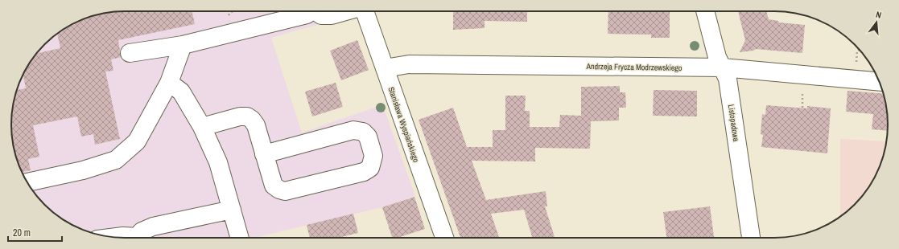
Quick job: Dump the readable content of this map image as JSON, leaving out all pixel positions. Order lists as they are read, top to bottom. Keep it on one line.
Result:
{"streets":{"street":["Andrzeja Frycza Modrzewskiego","Listopadowa","Stanisława Wyspiańskiego"]},"crossings":[["Andrzeja Frycza Modrzewskiego","Listopadowa"],["Andrzeja Frycza Modrzewskiego","Stanisława Wyspiańskiego"]],"scale_bar":"20 m","north":"top"}
